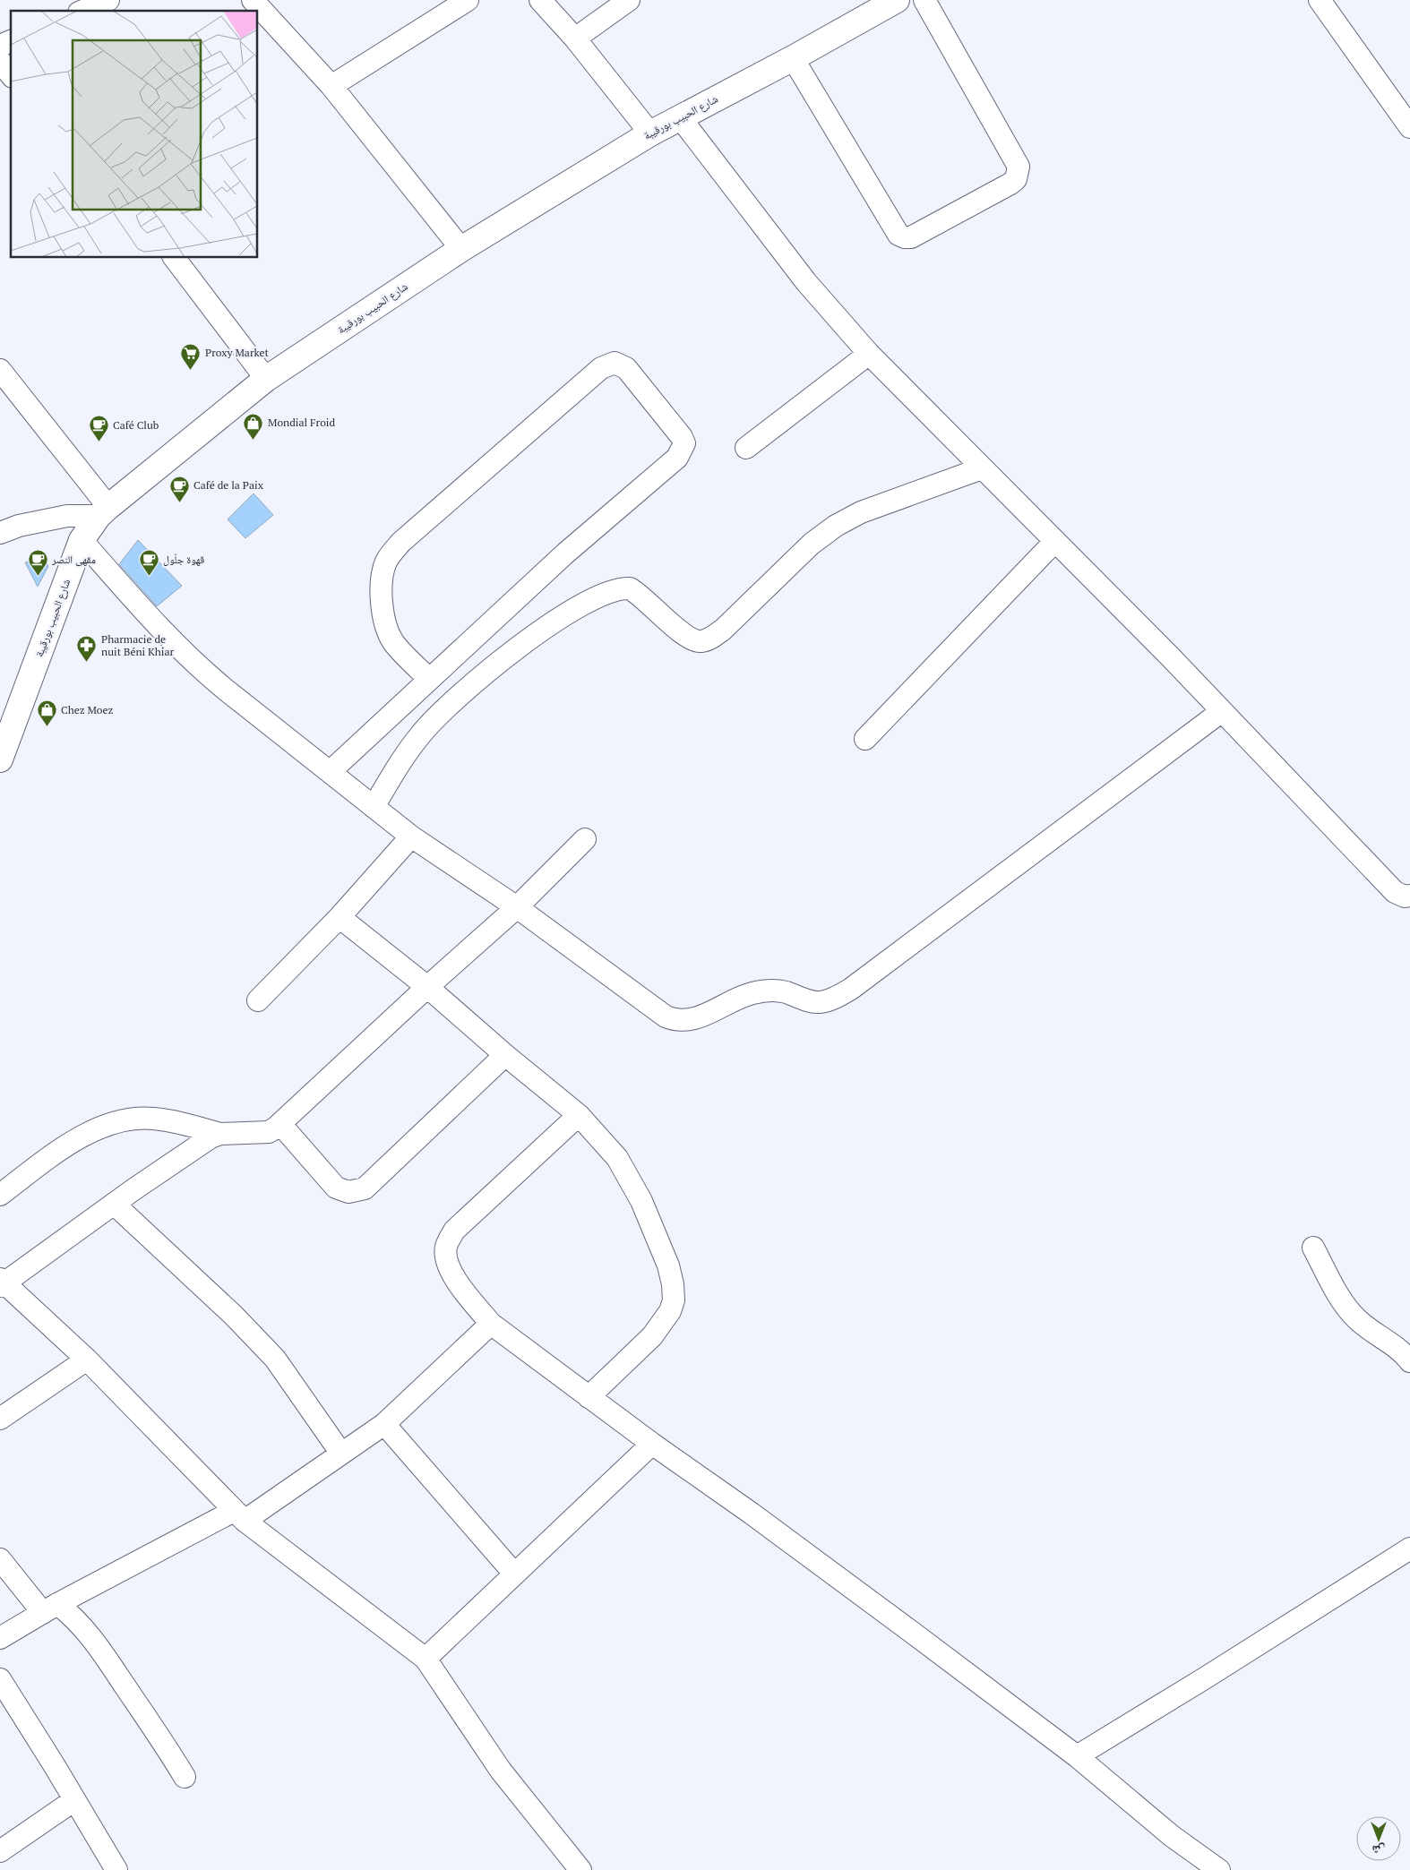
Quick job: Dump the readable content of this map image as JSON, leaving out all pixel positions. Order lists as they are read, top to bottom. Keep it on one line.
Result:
{"streets":{"main road":["شارع الحبيب بورقيبة"]},"places":{"supermarket":["Proxy Market"],"shop":["Mondial Froid","Chez Moez"],"cafe":["Café Club","Café de la Paix","مقهى النصر","قهوة جلّول"],"pharmacy":["Pharmacie de nuit Béni Khiar"]},"north":"bottom"}
